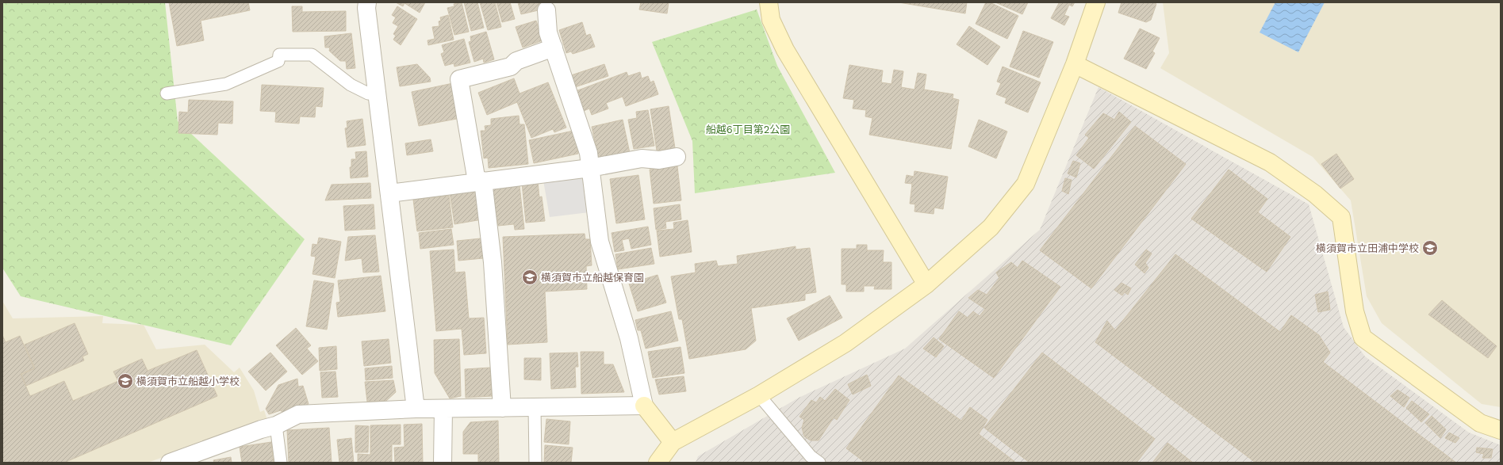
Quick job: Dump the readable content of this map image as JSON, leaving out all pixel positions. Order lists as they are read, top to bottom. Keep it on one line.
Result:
{"parks":["船越6丁目第2公園"],"places":{"school or university":["横須賀市立田浦中学校","横須賀市立船越保育園","横須賀市立船越小学校"]}}
